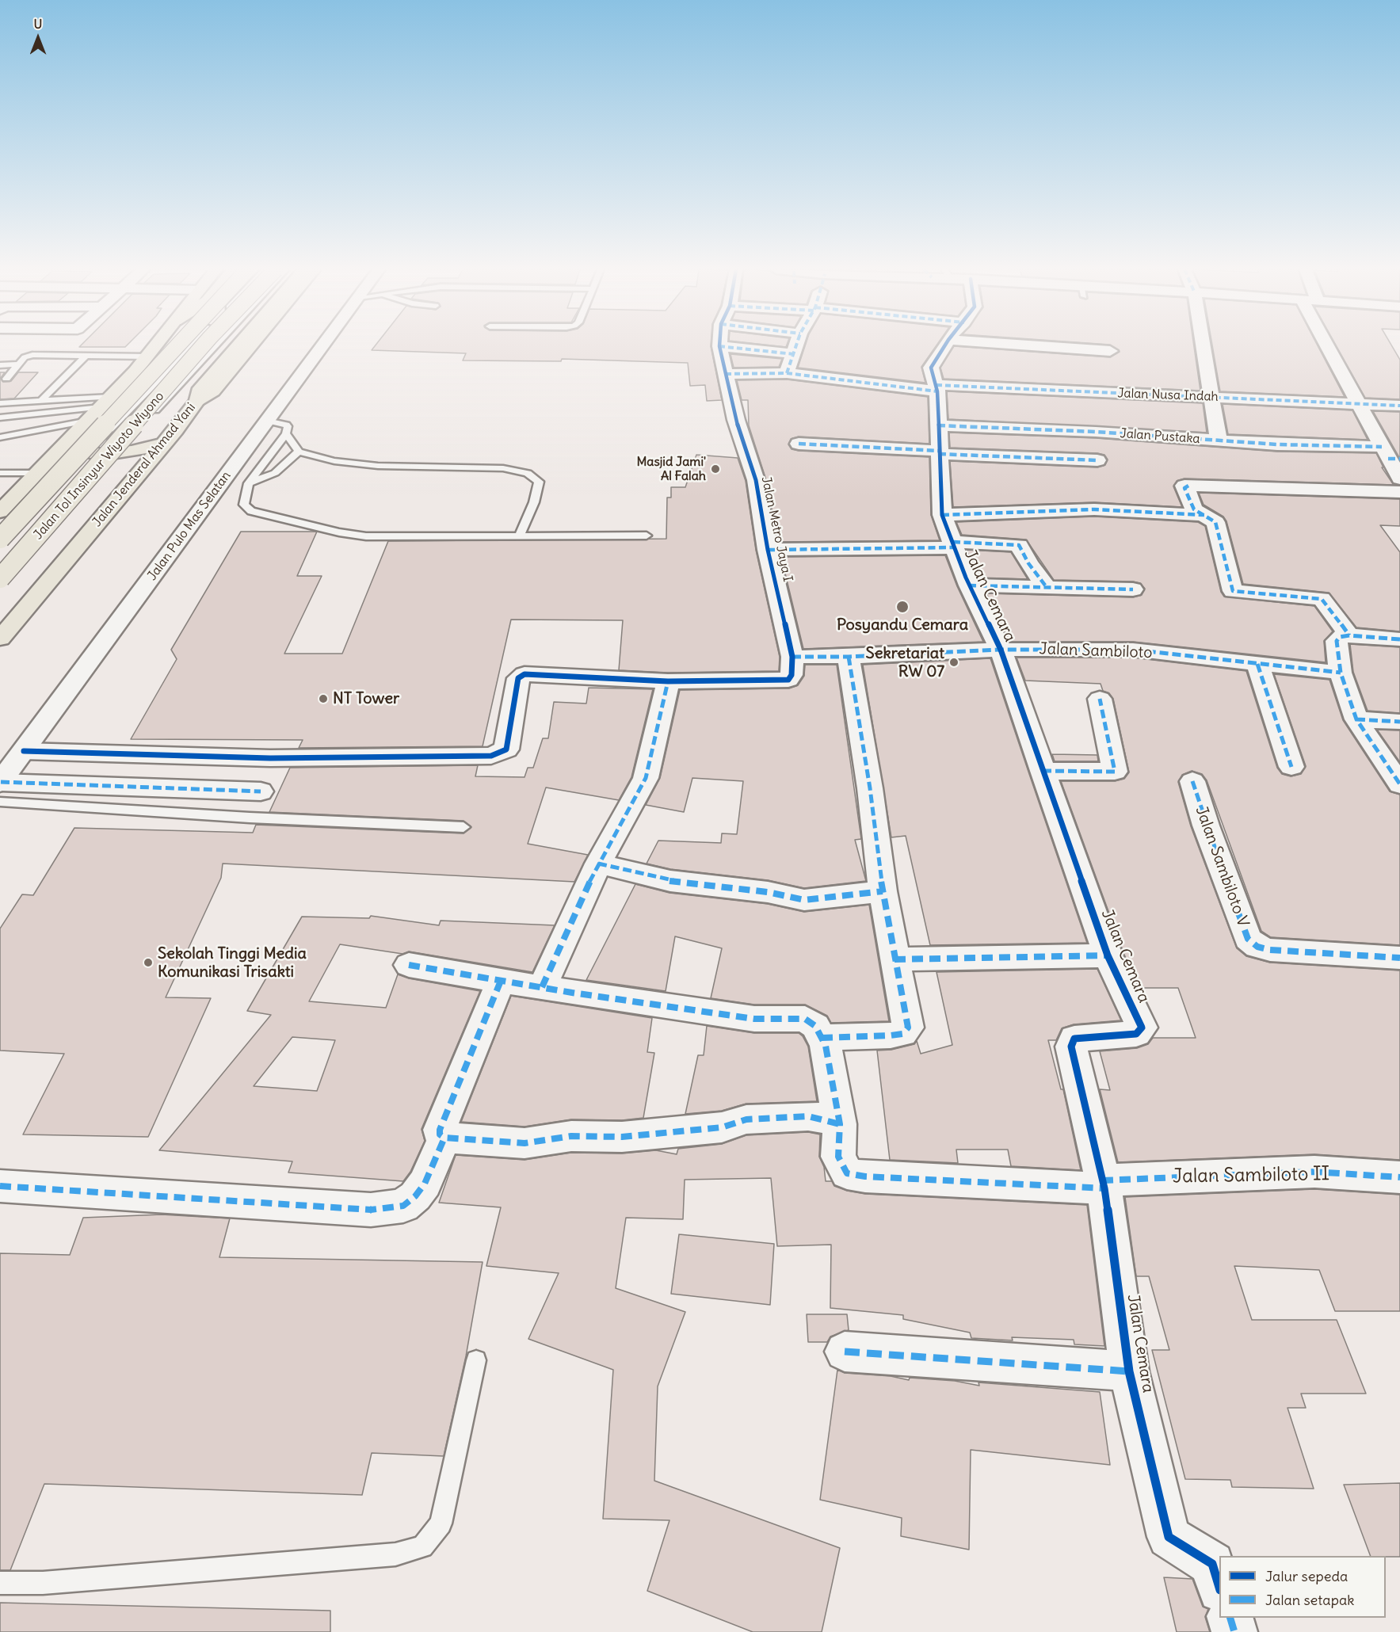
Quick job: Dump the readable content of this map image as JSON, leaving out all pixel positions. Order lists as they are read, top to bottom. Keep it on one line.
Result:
{"streets":{"highway":["Jalan Jenderal Ahmad Yani","Jalan Tol Insinyur Wiyoto Wiyono"],"street":["Jalan Nusa Indah","Jalan Pustaka","Jalan Pulo Mas Selatan","Jalan Metro Jaya I","Jalan Cemara","Jalan Sambiloto","Jalan Sambiloto V","Jalan Sambiloto II"]},"crossings":[["Jalan Nusa Indah","Jalan Metro Jaya I"],["Jalan Nusa Indah","Jalan Cemara"],["Jalan Pustaka","Jalan Cemara"],["Jalan Metro Jaya I","Jalan Sambiloto"],["Jalan Cemara","Jalan Sambiloto"],["Jalan Cemara","Jalan Sambiloto II"]],"places":["Masjid Jami' Al Falah","Posyandu Cemara","Sekretariat RW 07","NT Tower","Sekolah Tinggi Media Komunikasi Trisakti"],"legend":["Jalur sepeda","Jalan setapak"],"north":"top"}
